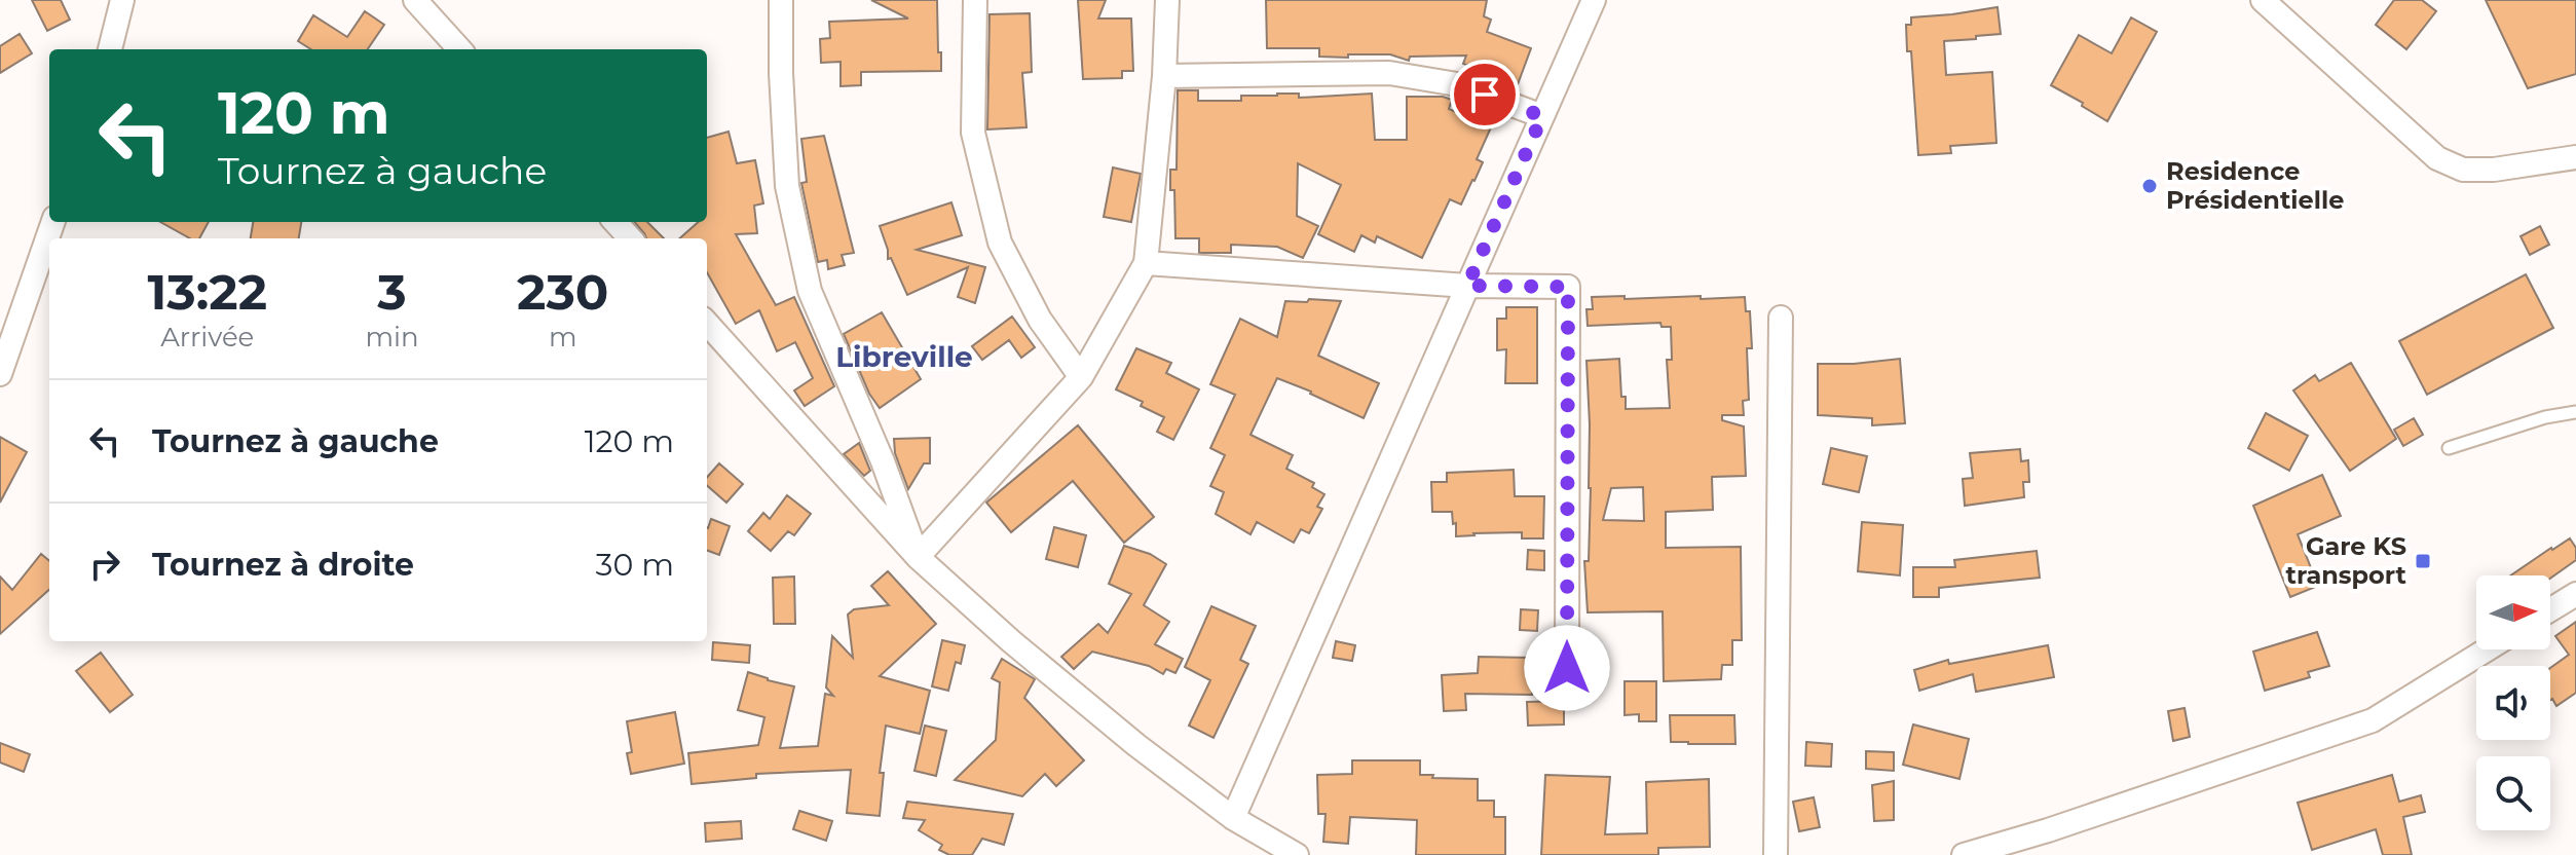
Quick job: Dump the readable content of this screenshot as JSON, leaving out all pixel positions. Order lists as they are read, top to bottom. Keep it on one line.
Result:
{"districts":["Libreville"],"places":{"other":["Residence Présidentielle"],"transit":["Gare KS transport"]},"north":"right","page":{"turn":["120 m","Tournez à gauche"],"eta":["13:22","Arrivée","3","min","230","m"],"list":[{"name":"Tournez à gauche","value":"120 m"},{"name":"Tournez à droite","value":"30 m"}]}}
